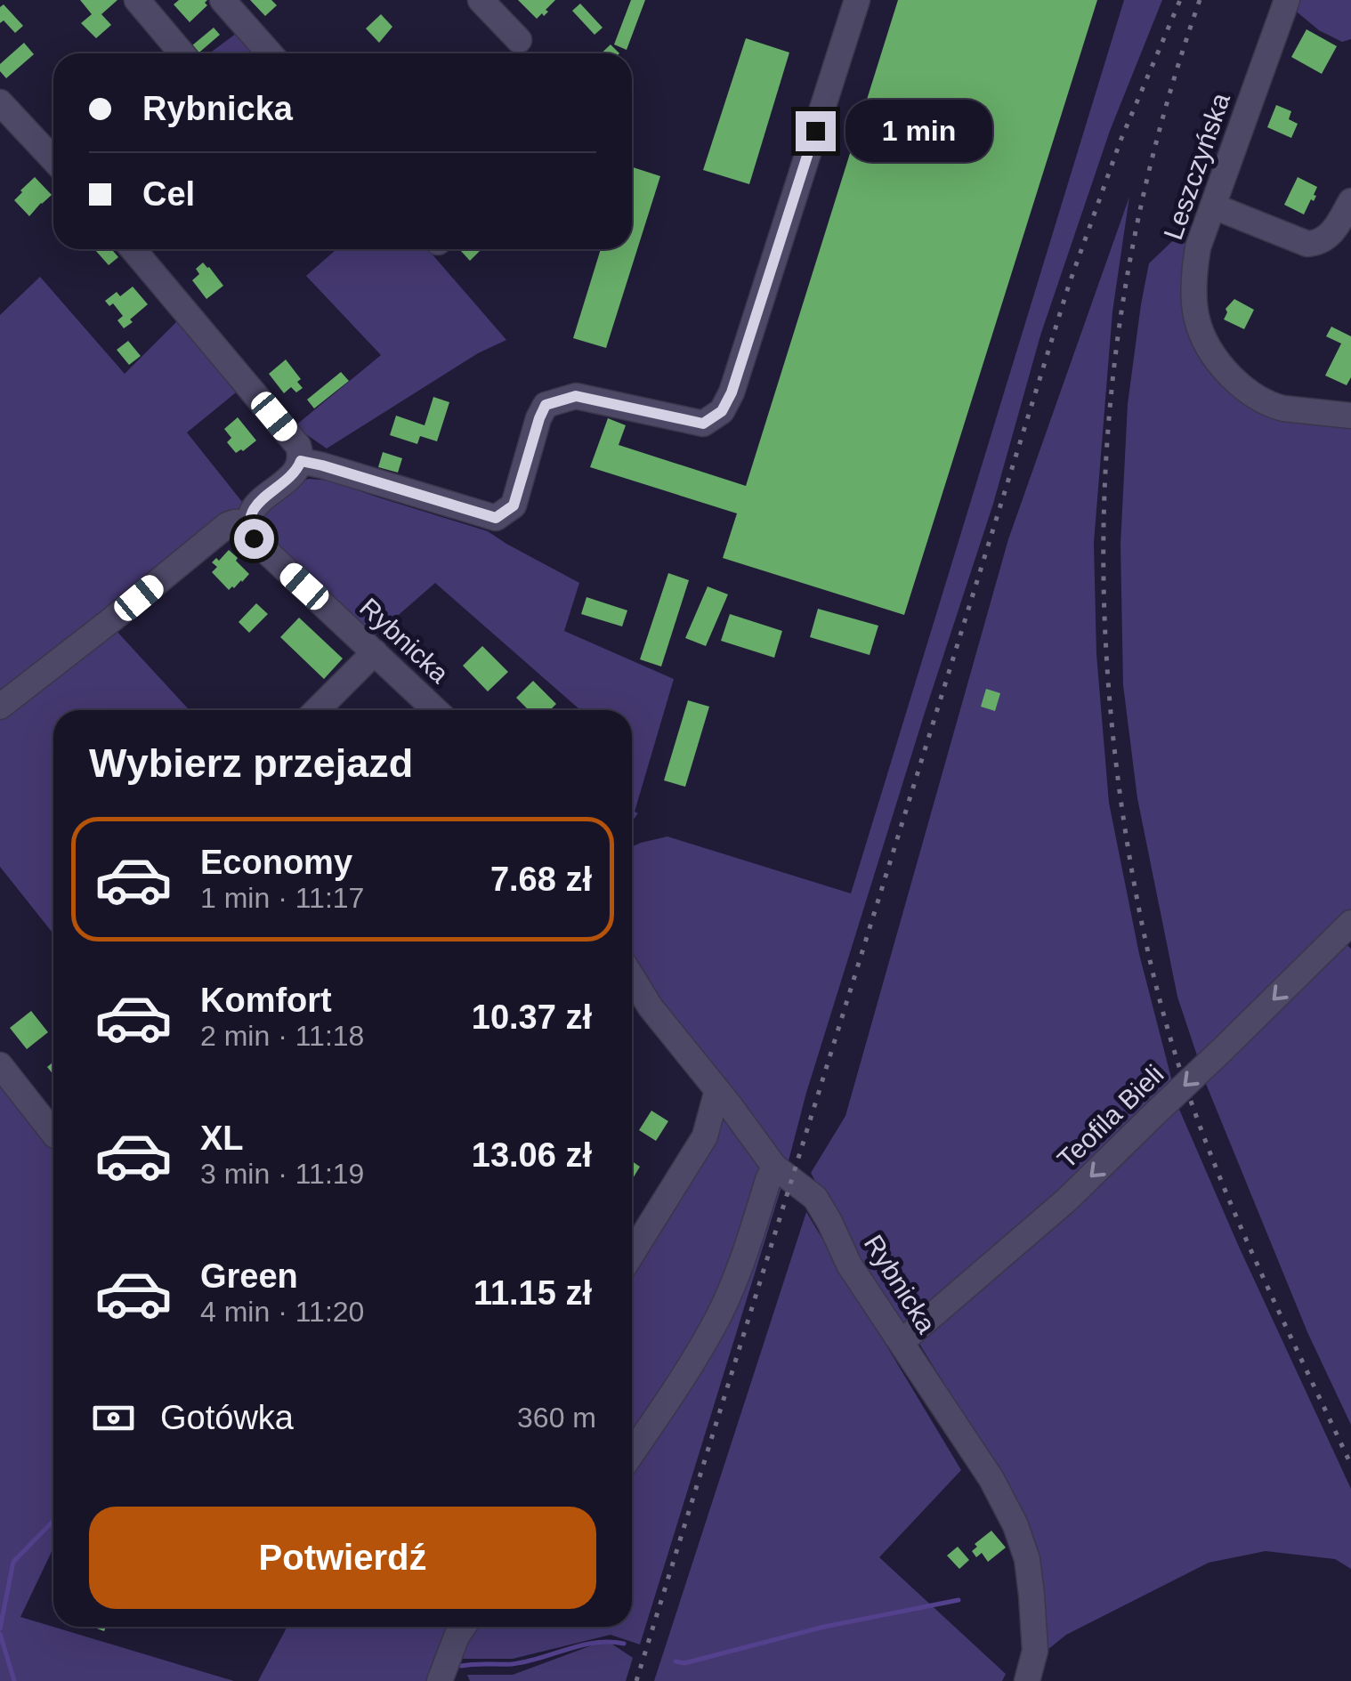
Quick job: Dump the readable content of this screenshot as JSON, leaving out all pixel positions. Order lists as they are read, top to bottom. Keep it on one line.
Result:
{"streets":{"street":["Leszczyńska","Rybnicka","Teofila Bieli"]},"crossings":[["Rybnicka","Teofila Bieli"]],"one_way":["Teofila Bieli"],"page":{"banner":["Rybnicka","Cel"],"bubble":"1 min","heading":"Wybierz przejazd","list":[{"name":"Economy","note":"1 min · 11:17","value":"7.68 zł"},{"name":"Komfort","note":"2 min · 11:18","value":"10.37 zł"},{"name":"XL","note":"3 min · 11:19","value":"13.06 zł"},{"name":"Green","note":"4 min · 11:20","value":"11.15 zł"}],"pay":["Gotówka","360 m"],"buttons":"Potwierdź"}}
